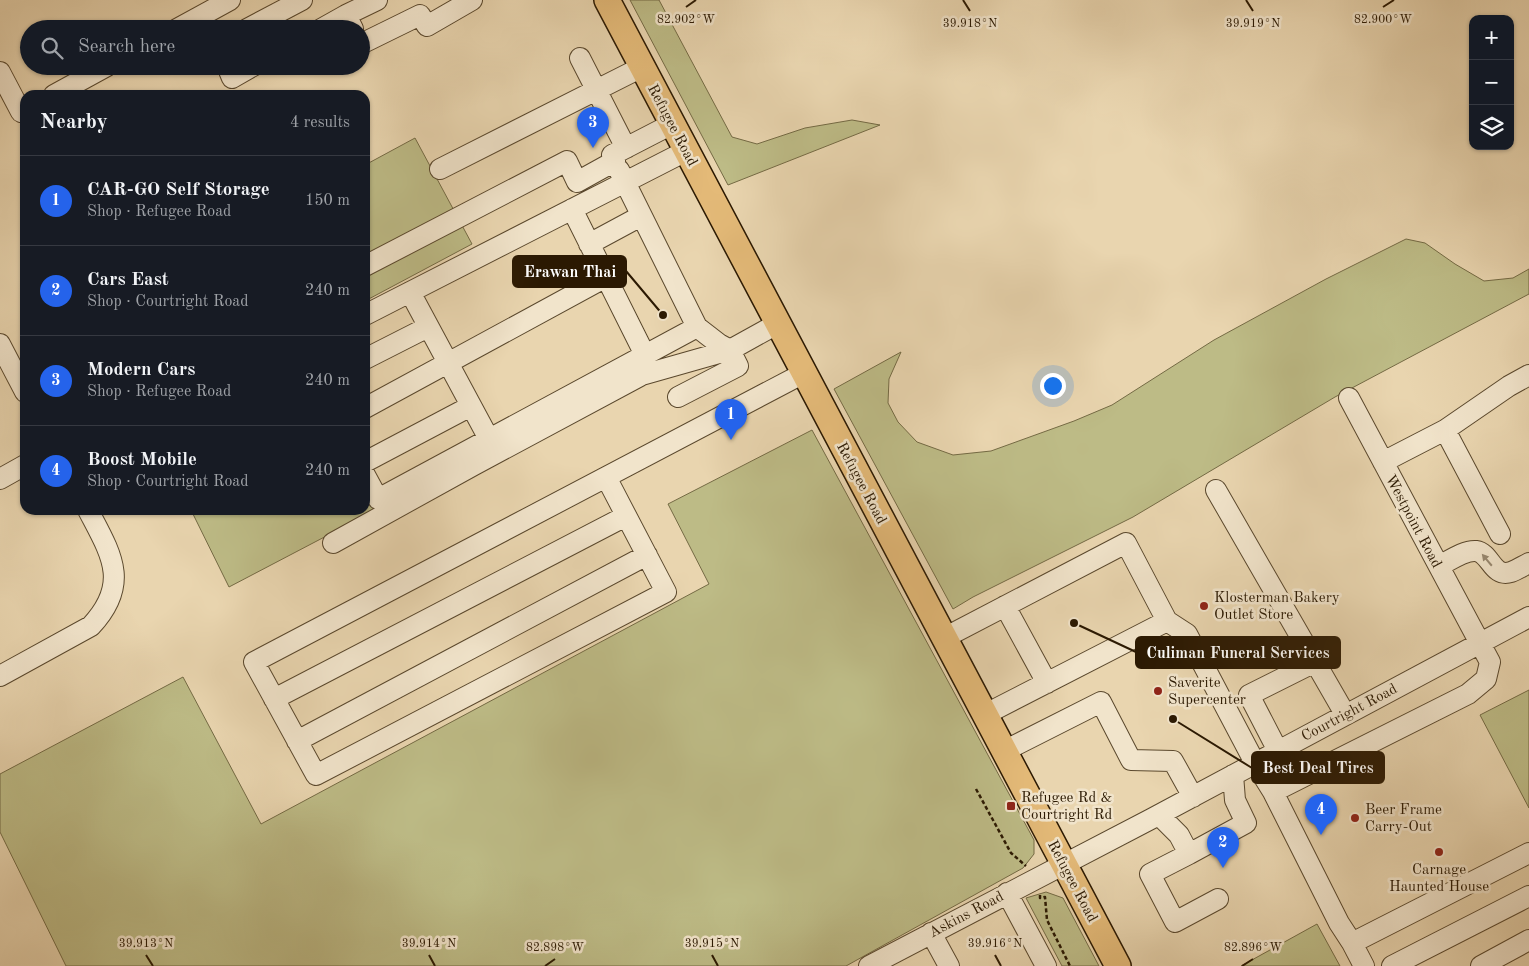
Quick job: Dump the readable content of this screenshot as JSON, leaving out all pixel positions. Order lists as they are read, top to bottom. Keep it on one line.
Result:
{"streets":{"main road":["Refugee Road"],"street":["Westpoint Road","Courtright Road","Askins Road"]},"crossings":[["Refugee Road","Courtright Road"],["Refugee Road","Askins Road"],["Westpoint Road","Courtright Road"],["Courtright Road","Askins Road"]],"places":{"other":["Erawan Thai","Klosterman Bakery Outlet Store","Culiman Funeral Services","Saverite Supercenter","Best Deal Tires","Beer Frame Carry-Out","Carnage Haunted House"],"transit":["Refugee Rd & Courtright Rd"]},"page":{"map_buttons":["+","−"],"search":"Search here","heading":["Nearby","4 results"],"pins":["3","1","4","2"],"list":[{"mark":"1","name":"CAR-GO Self Storage","note":"Shop · Refugee Road","value":"150 m"},{"mark":"2","name":"Cars East","note":"Shop · Courtright Road","value":"240 m"},{"mark":"3","name":"Modern Cars","note":"Shop · Refugee Road","value":"240 m"},{"mark":"4","name":"Boost Mobile","note":"Shop · Courtright Road","value":"240 m"}]},"coordinates":["82.900°W","82.902°W","39.918°N","39.919°N","39.913°N","39.914°N","39.915°N","39.916°N","82.898°W","82.896°W"]}
